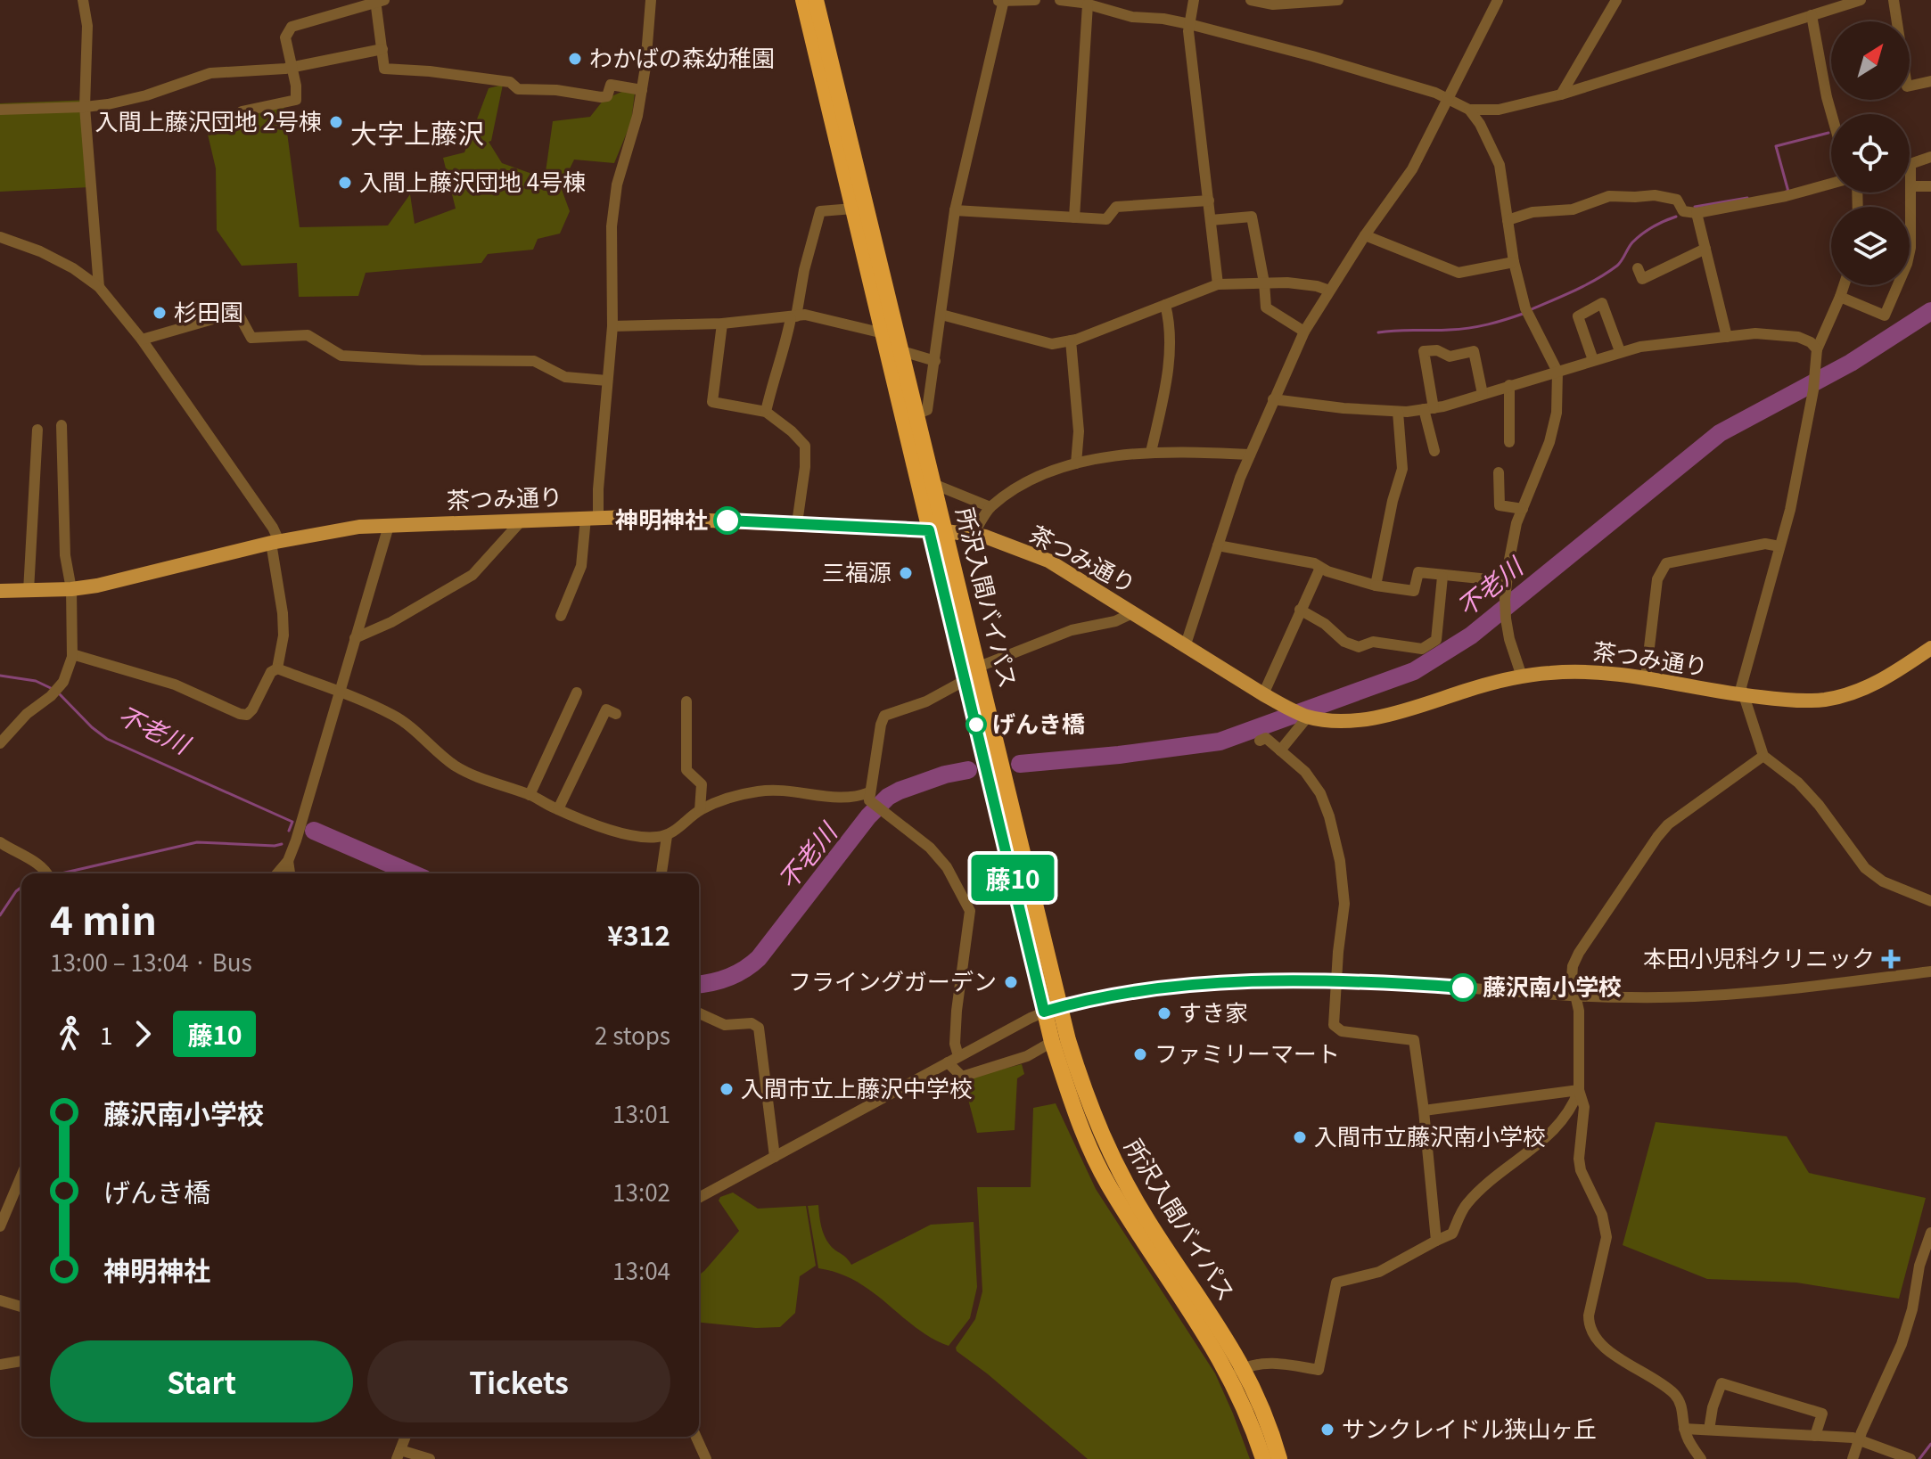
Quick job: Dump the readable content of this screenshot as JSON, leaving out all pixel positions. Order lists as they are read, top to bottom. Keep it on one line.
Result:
{"streets":{"highway":["所沢入間バイパス"],"main road":["茶つみ通り"]},"crossings":[["茶つみ通り","所沢入間バイパス"]],"districts":["大字上藤沢"],"water":["不老川"],"places":{"other":["わかばの森幼稚園","入間上藤沢団地 2号棟","入間上藤沢団地 4号棟","杉田園","神明神社","三福源","げんき橋","フライングガーデン","藤沢南小学校","すき家","ファミリーマート","入間市立上藤沢中学校","入間市立藤沢南小学校","サンクレイドル狭山ヶ丘"],"health":["本田小児科クリニック"]},"lines":["bus line 藤10"],"north":"top right","page":{"on_map":"藤10","heading":["4 min","13:00 – 13:04 · Bus","¥312"],"legs":["1","藤10","2 stops"],"list":[{"name":"藤沢南小学校","value":"13:01"},{"name":"げんき橋","value":"13:02"},{"name":"神明神社","value":"13:04"}],"buttons":["Start","Tickets"]}}
